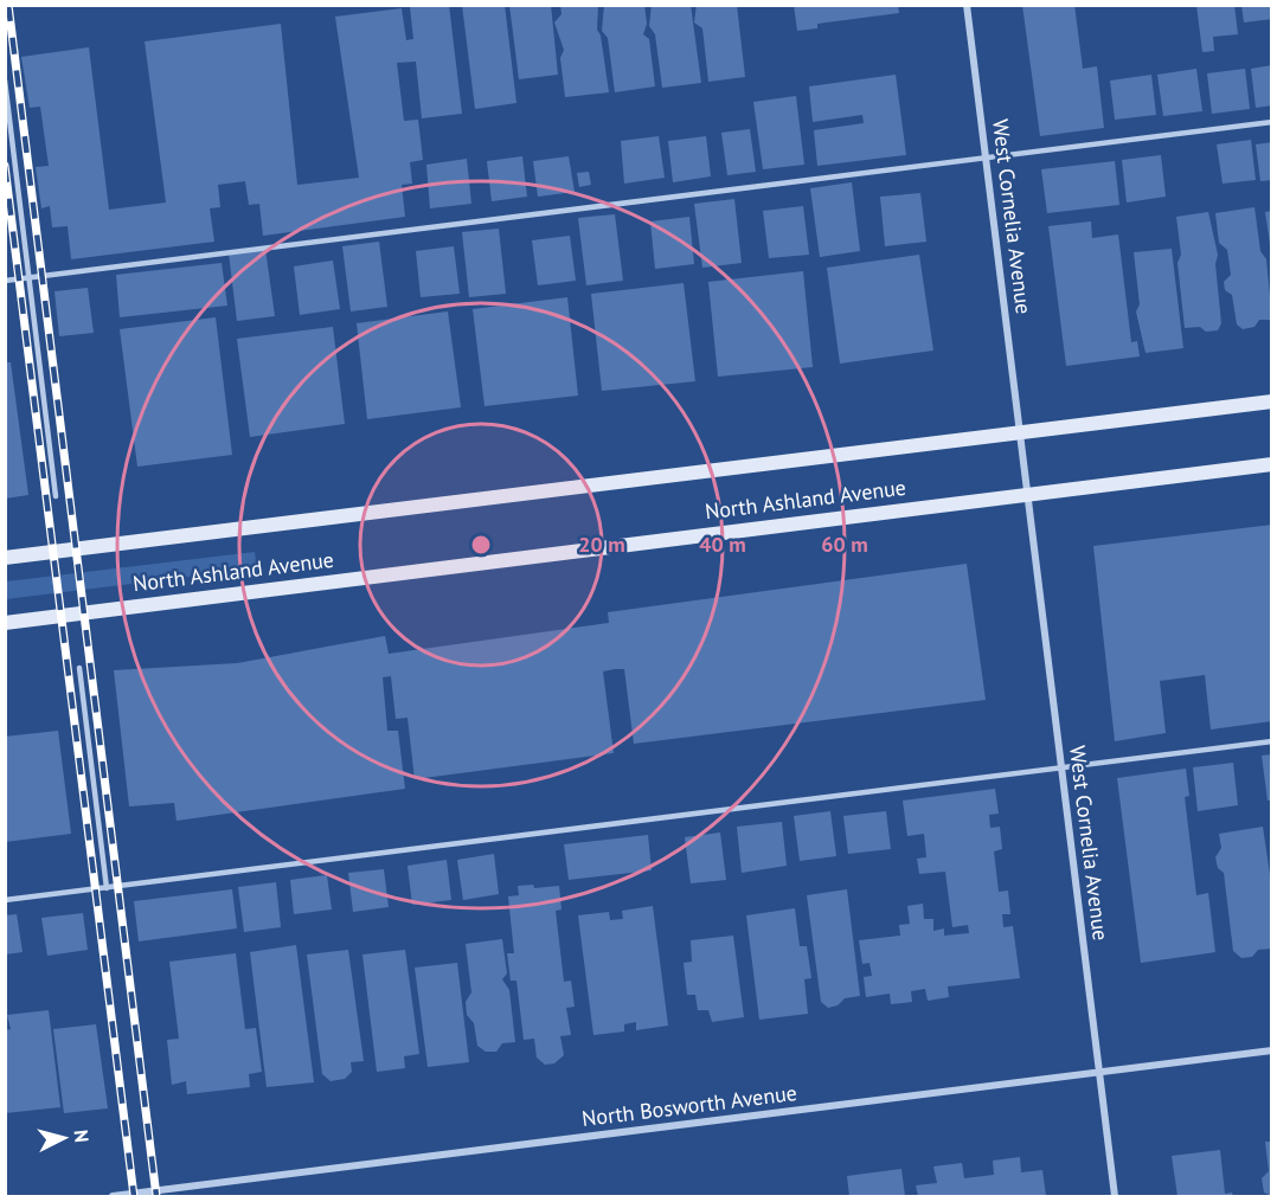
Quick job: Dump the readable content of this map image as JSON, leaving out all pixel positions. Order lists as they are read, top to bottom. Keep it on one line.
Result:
{"streets":{"main road":["North Ashland Avenue"],"street":["West Cornelia Avenue","North Bosworth Avenue"]},"crossings":[["West Cornelia Avenue","North Ashland Avenue"],["West Cornelia Avenue","North Bosworth Avenue"]],"north":"right","rings":["20 m","40 m","60 m"]}
